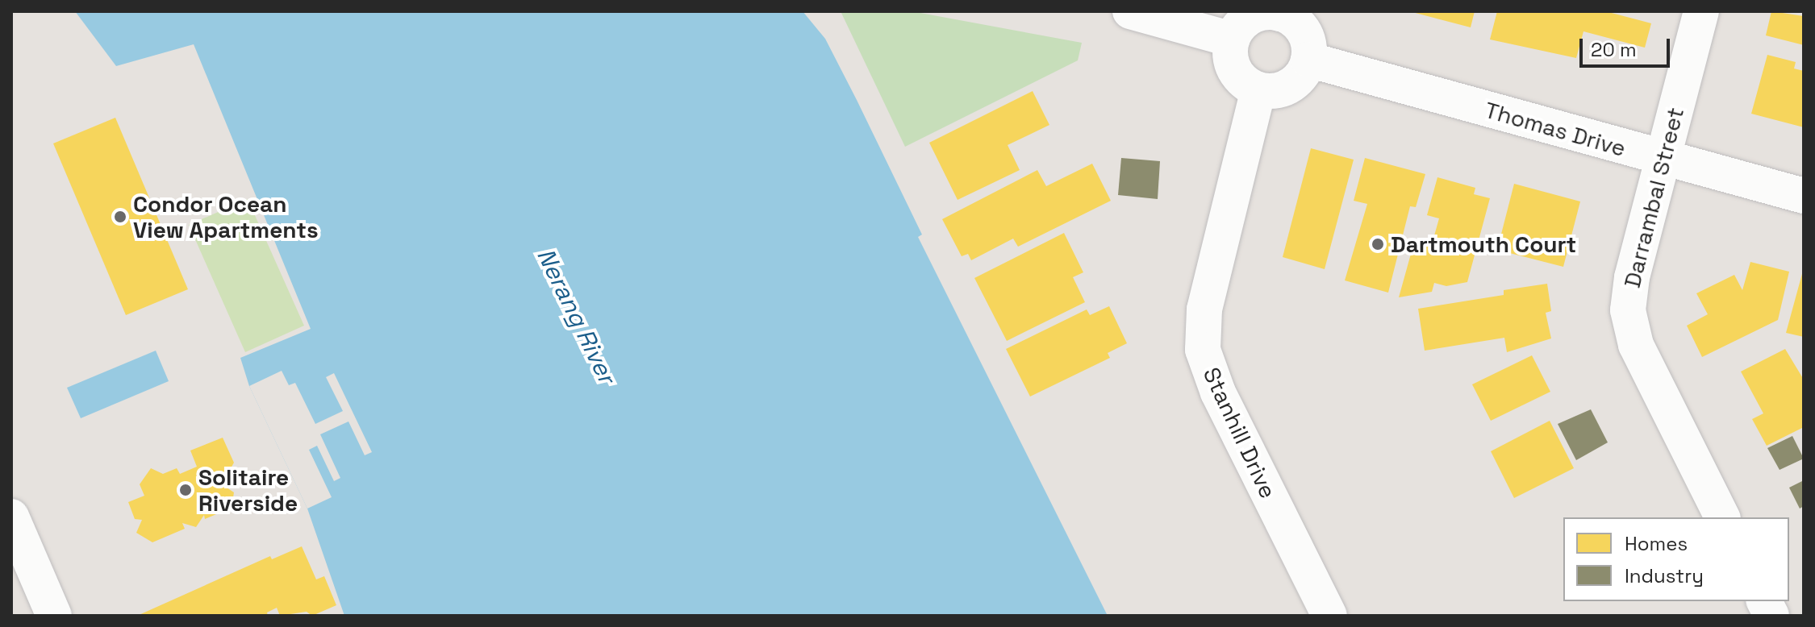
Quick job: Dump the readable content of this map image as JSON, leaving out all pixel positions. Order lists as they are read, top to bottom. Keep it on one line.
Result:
{"streets":{"street":["Thomas Drive","Darrambal Street","Stanhill Drive"]},"crossings":[["Thomas Drive","Darrambal Street"],["Thomas Drive","Stanhill Drive"]],"water":["Nerang River"],"places":["Condor Ocean View Apartments","Dartmouth Court","Solitaire Riverside"],"legend":["Homes","Industry"],"scale_bar":"20 m"}
